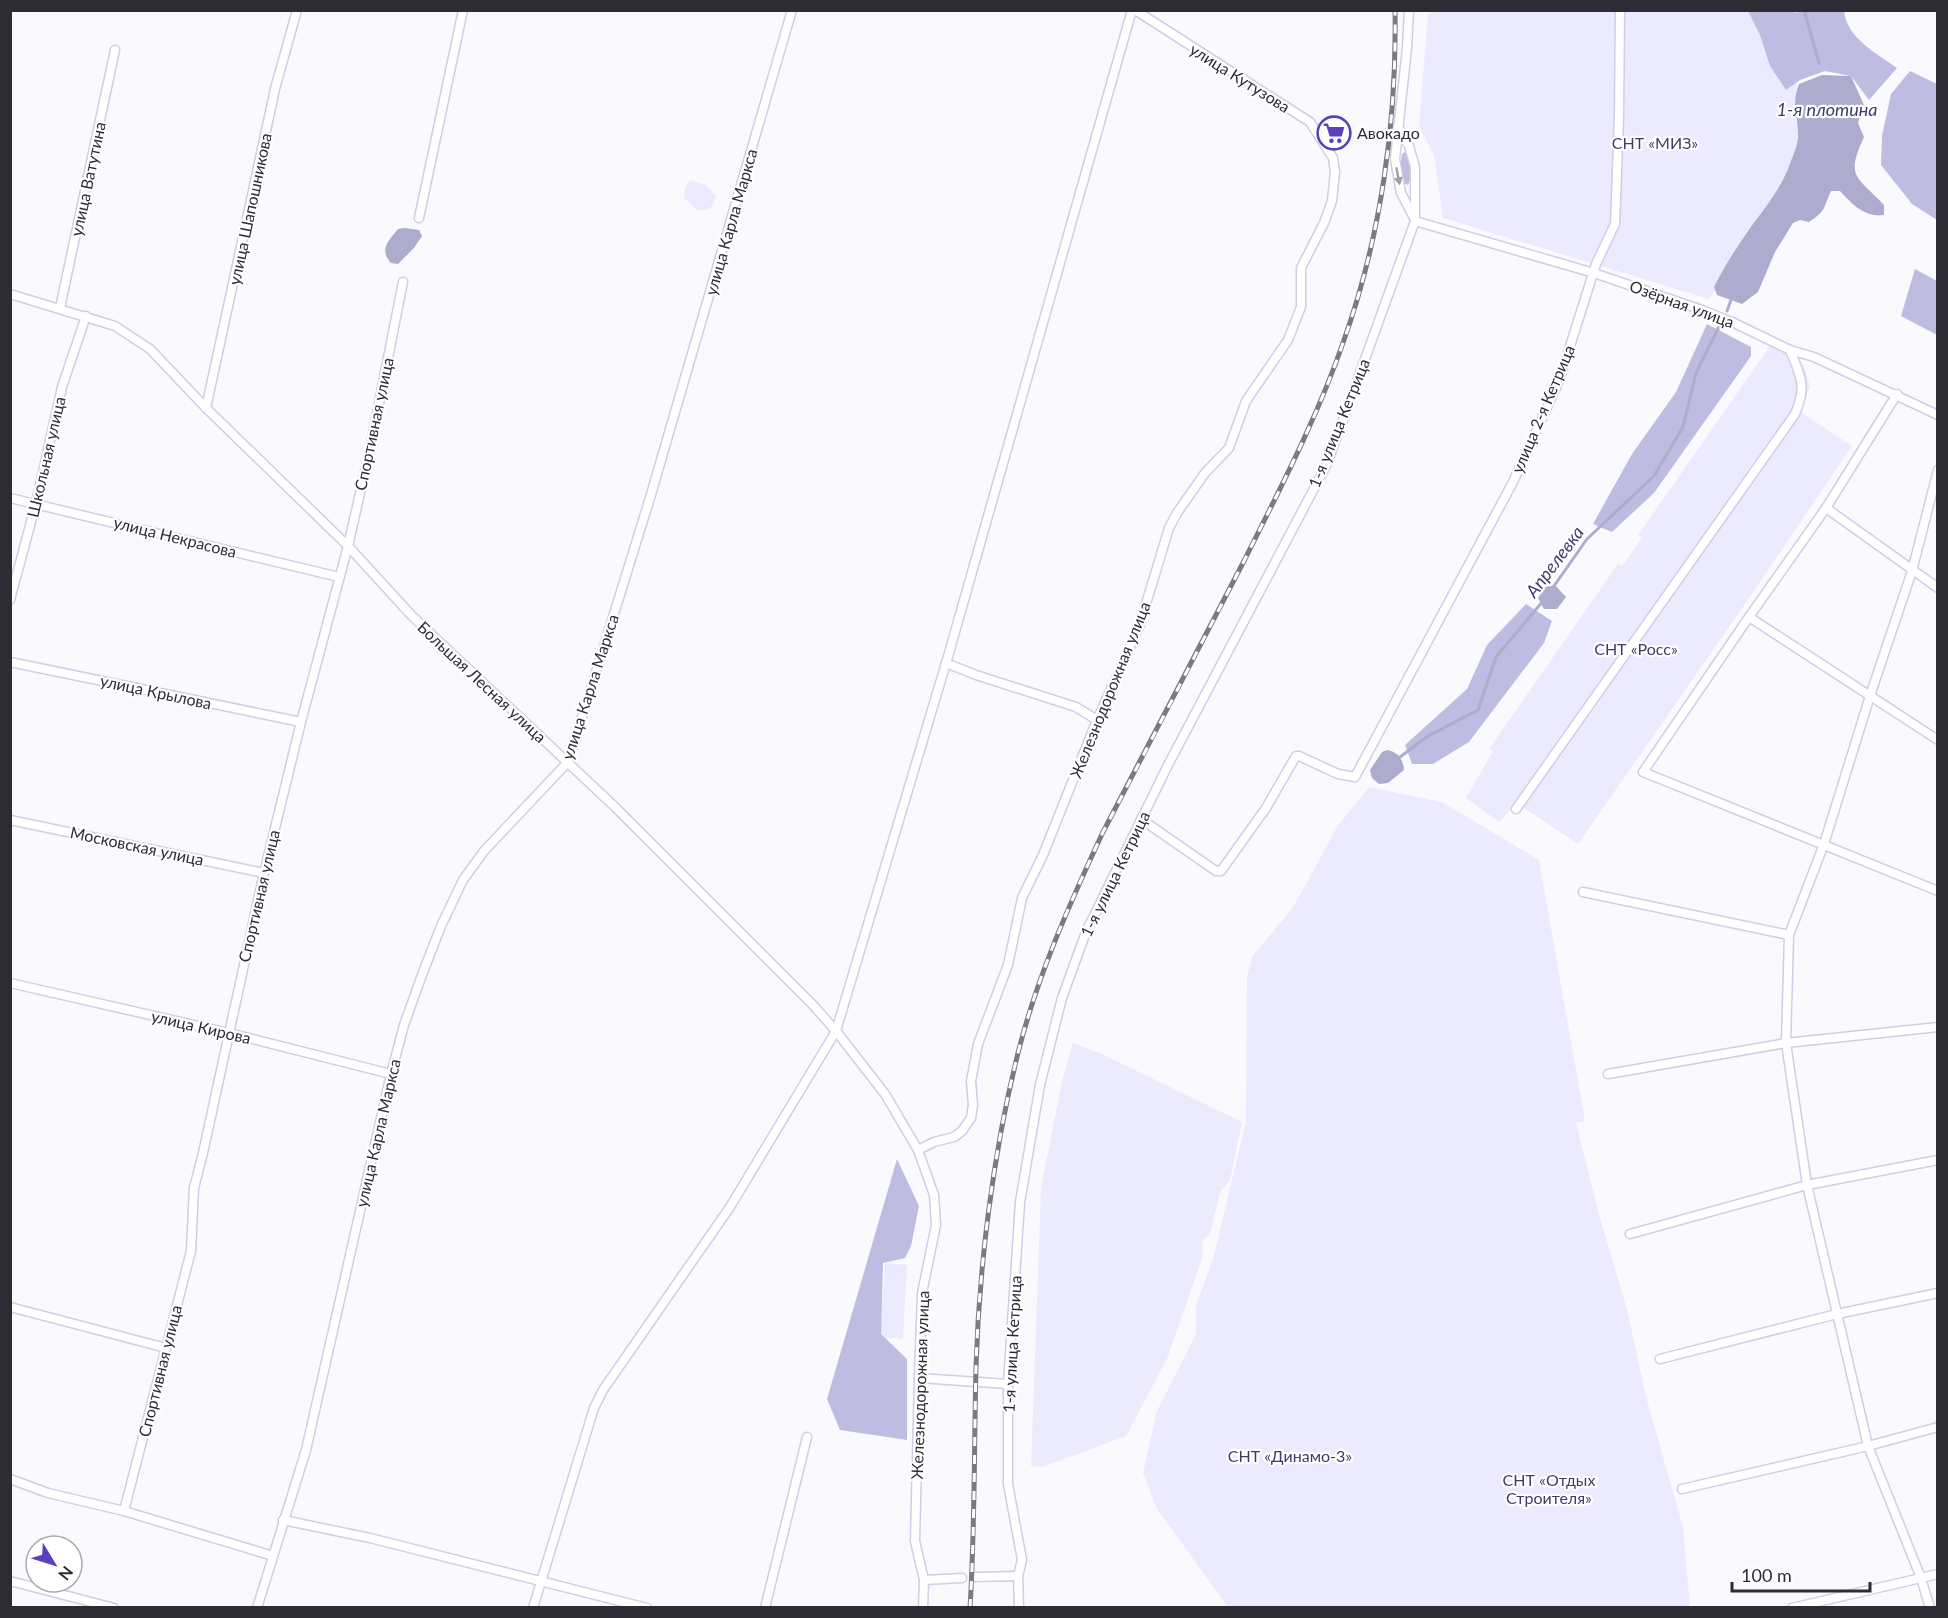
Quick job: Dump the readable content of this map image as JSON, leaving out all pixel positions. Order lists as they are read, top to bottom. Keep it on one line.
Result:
{"streets":{"street":["улица Кутузова","улица Ватутина","улица Шапошникова","улица Карла Маркса","Озёрная улица","улица 2-я Кетрица","1-я улица Кетрица","Спортивная улица","Школьная улица","улица Некрасова","Большая Лесная улица","Железнодорожная улица","улица Крылова","Московская улица","улица Кирова"]},"crossings":[["улица Кутузова","Железнодорожная улица"],["улица Ватутина","Большая Лесная улица"],["улица Шапошникова","Большая Лесная улица"],["улица Карла Маркса","Большая Лесная улица"],["улица Карла Маркса","улица Кирова"],["Озёрная улица","улица 2-я Кетрица"],["Озёрная улица","1-я улица Кетрица"],["улица 2-я Кетрица","1-я улица Кетрица"],["Спортивная улица","улица Некрасова"],["Спортивная улица","Большая Лесная улица"],["Спортивная улица","улица Крылова"],["Спортивная улица","Московская улица"],["Спортивная улица","улица Кирова"],["Школьная улица","улица Некрасова"],["Школьная улица","Большая Лесная улица"],["Большая Лесная улица","Железнодорожная улица"]],"water":["1-я плотина","Апрелевка"],"parks":["СНТ «МИЗ»","СНТ «Росс»","СНТ «Динамо-3»","СНТ «Отдых Строителя»"],"places":{"supermarket":["Авокадо"]},"scale_bar":"100 m","north":"bottom right"}
